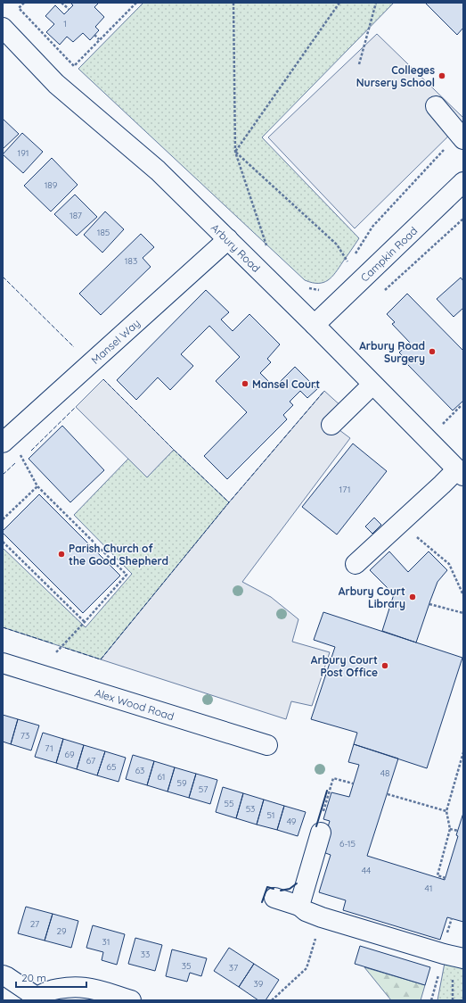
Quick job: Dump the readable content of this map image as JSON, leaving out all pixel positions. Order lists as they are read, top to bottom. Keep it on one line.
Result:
{"streets":{"street":["Arbury Road","Campkin Road","Mansel Way","Alex Wood Road"]},"crossings":[["Arbury Road","Campkin Road"],["Arbury Road","Mansel Way"]],"places":["Colleges Nursery School","Arbury Road Surgery","Mansel Court","Parish Church of the Good Shepherd","Arbury Court Library","Arbury Court Post Office"],"house_numbers":["1","191","189","187","185","183","171","73","71","69","67","65","63","48","61","59","57","55","53","51","49","6-15","44","41","27","29","31","33","35","37","39"],"scale_bar":"20 m"}
